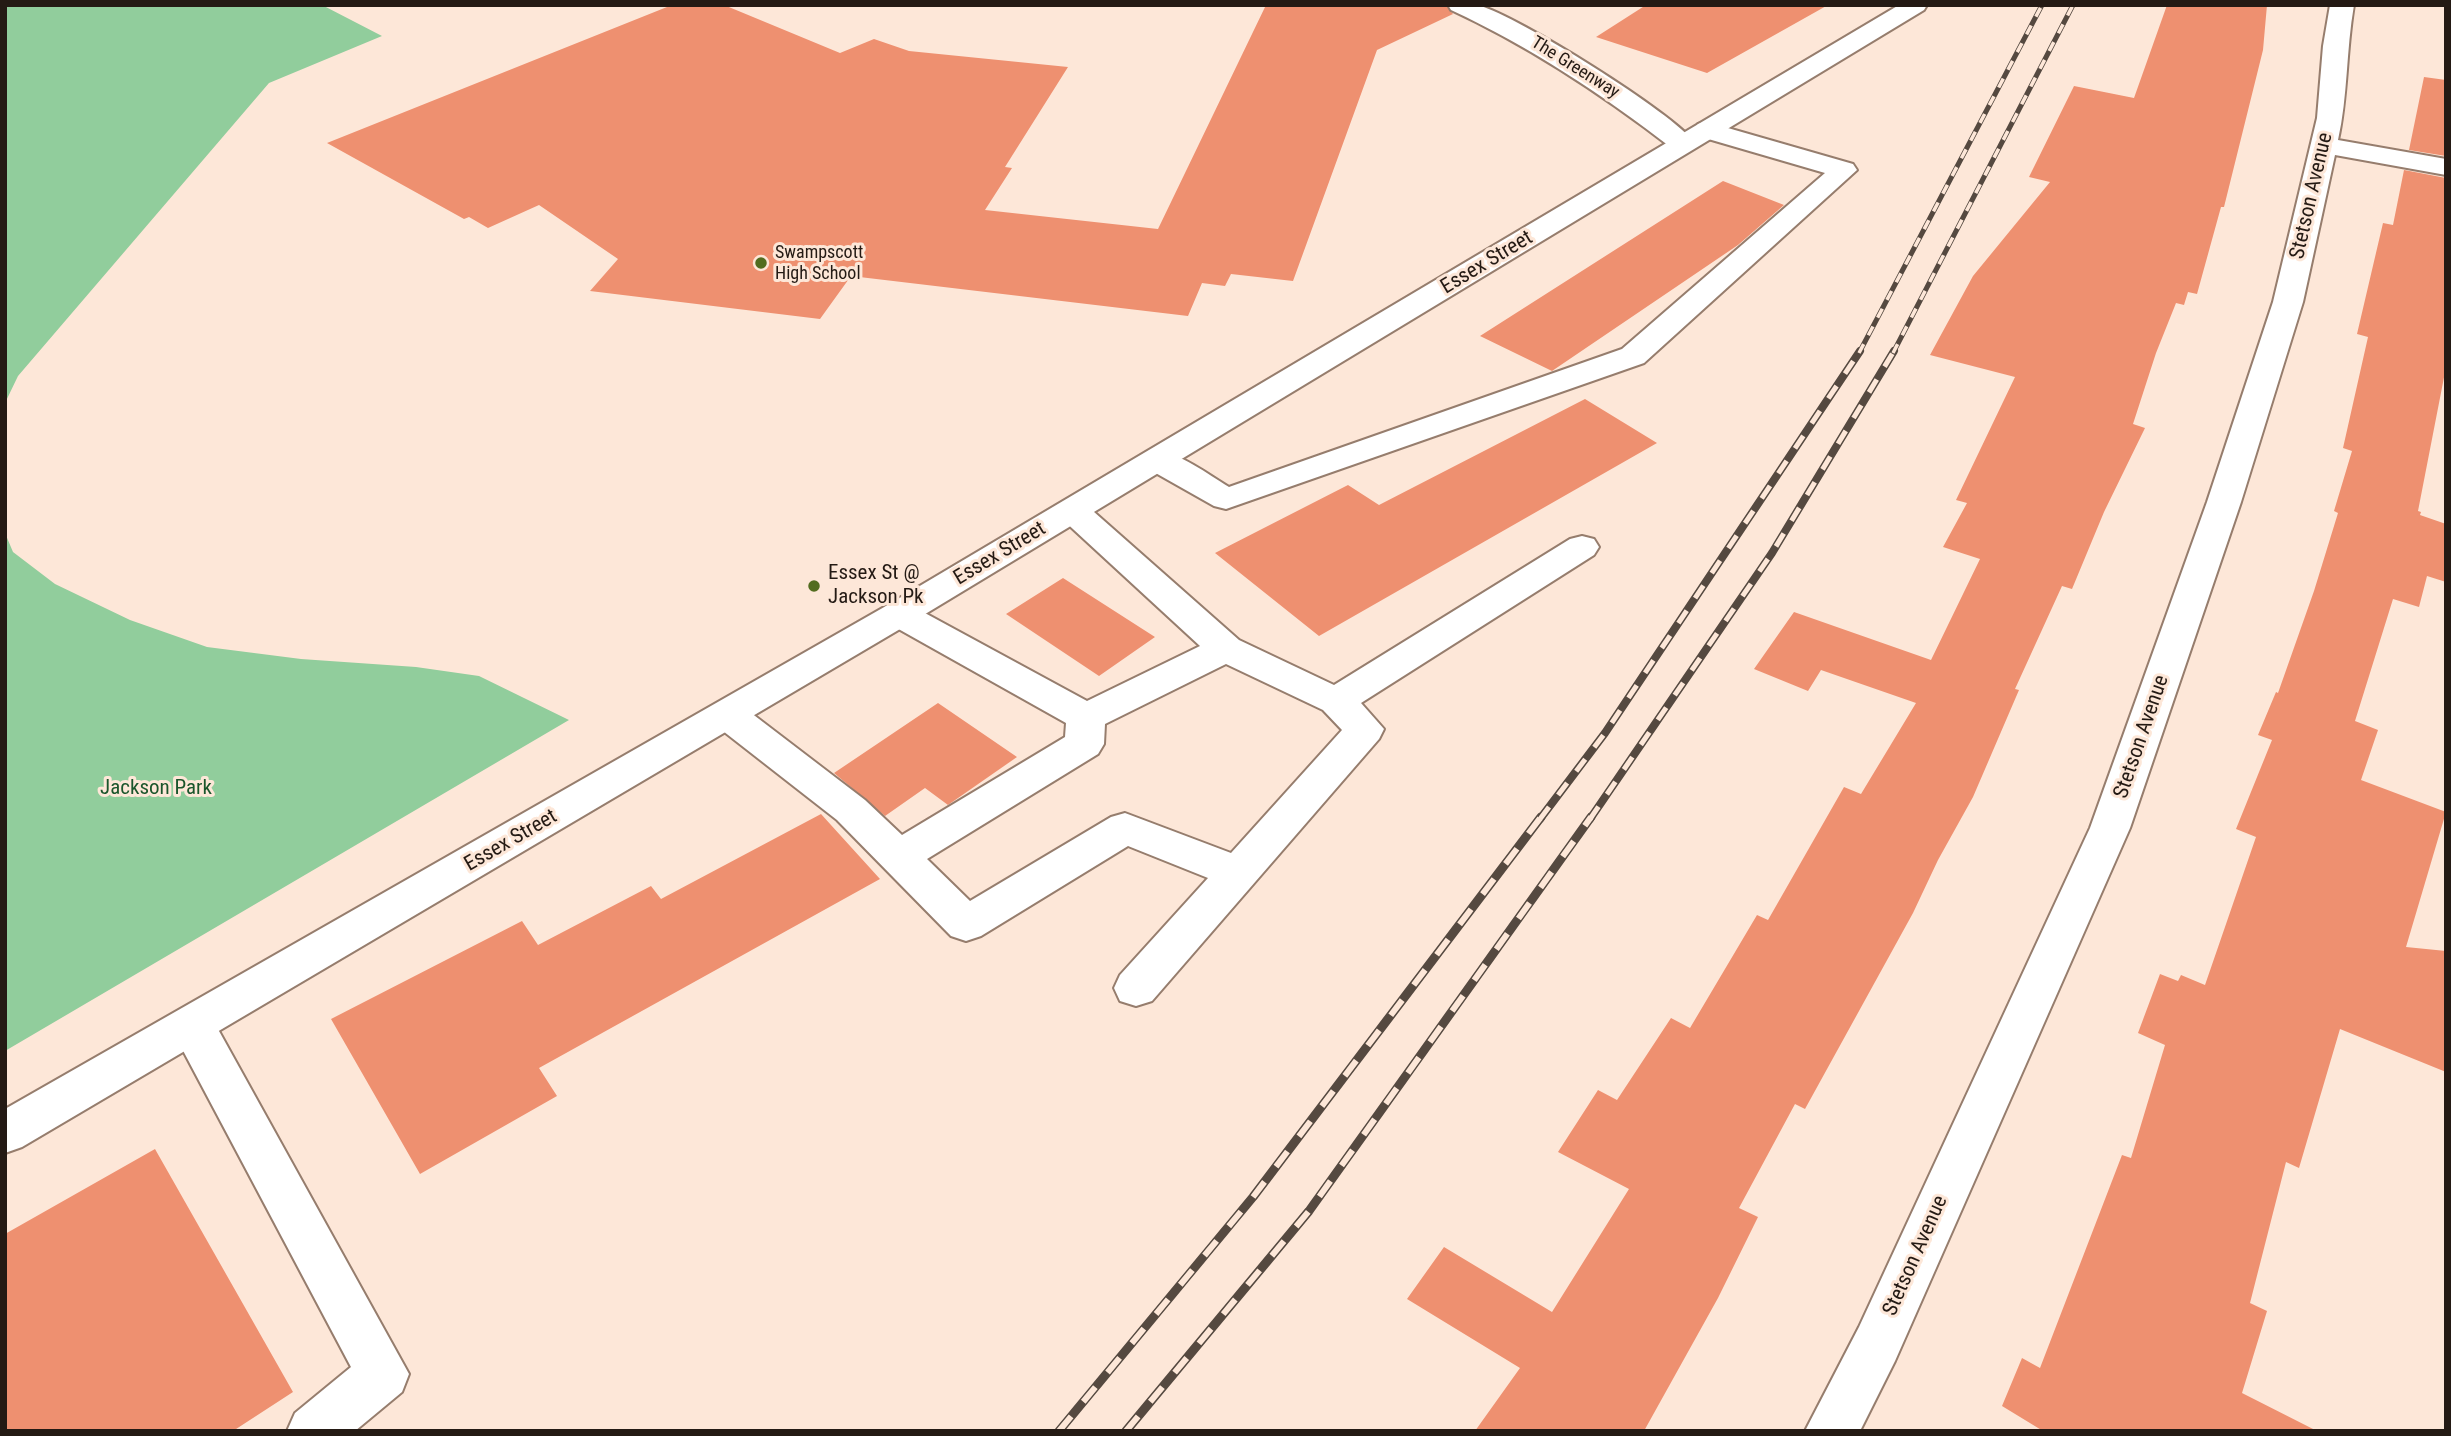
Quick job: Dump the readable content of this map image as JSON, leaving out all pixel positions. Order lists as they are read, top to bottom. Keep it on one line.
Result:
{"streets":{"street":["The Greenway","Stetson Avenue","Essex Street"]},"crossings":[["The Greenway","Essex Street"]],"parks":["Jackson Park"],"places":["Swampscott High School","Essex St @ Jackson Pk"]}
